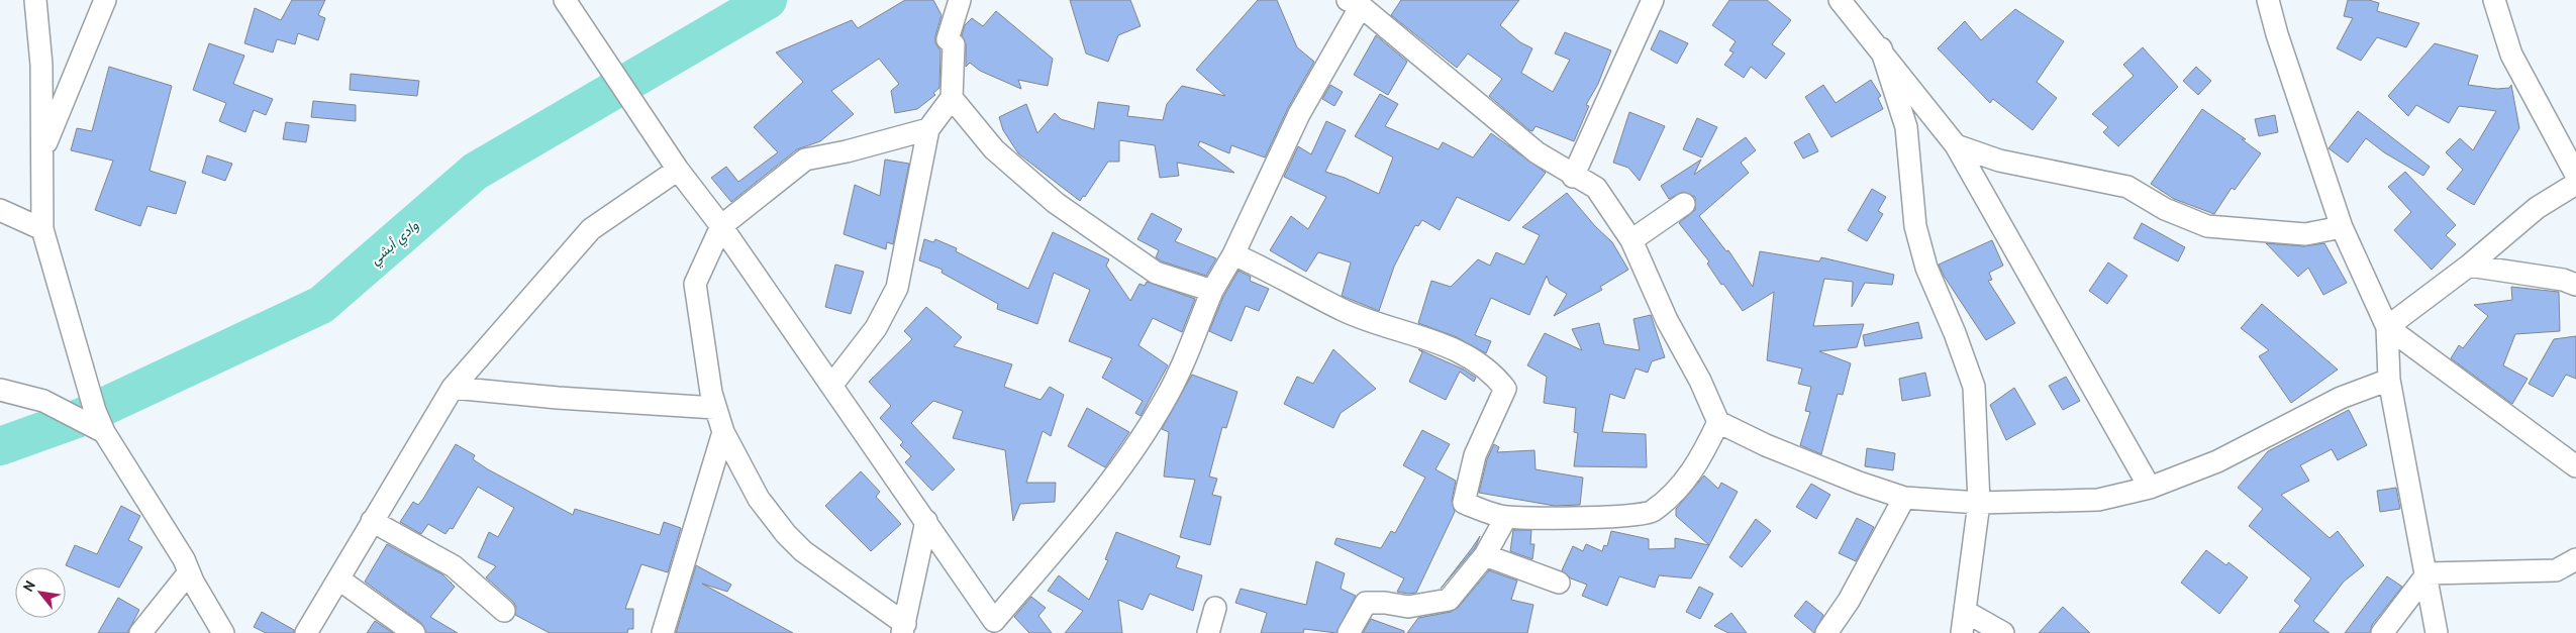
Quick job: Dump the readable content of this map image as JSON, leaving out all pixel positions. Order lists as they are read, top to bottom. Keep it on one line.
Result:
{"water":["وادي أبشي"],"north":"top left"}
